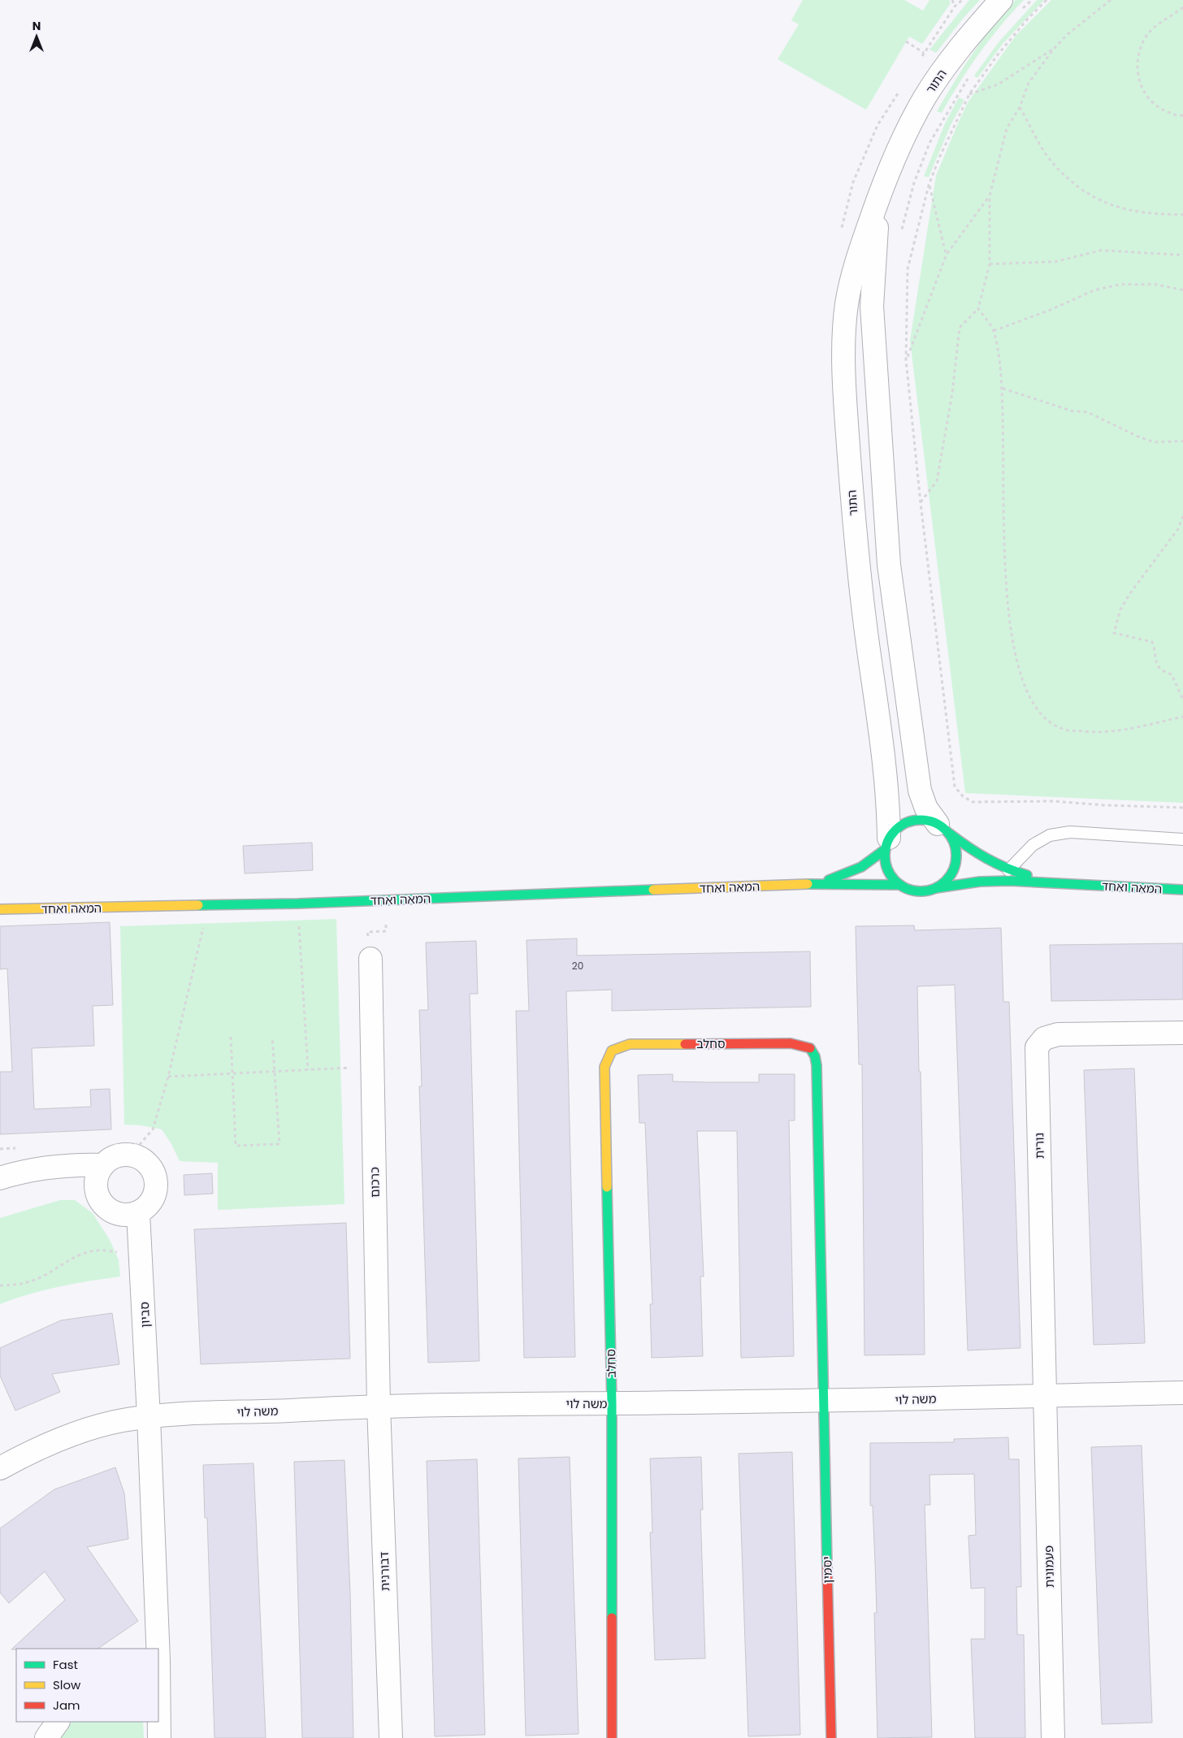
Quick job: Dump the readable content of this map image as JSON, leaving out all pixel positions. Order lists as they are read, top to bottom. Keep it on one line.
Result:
{"streets":{"street":["התור","המאה ואחד","סחלב","נורית","כרכום","סביון","משה לוי","פעמונית","יסמין","דבורנית"]},"crossings":[["התור","המאה ואחד"],["סחלב","משה לוי"],["סחלב","יסמין"],["נורית","משה לוי"],["נורית","פעמונית"],["כרכום","משה לוי"],["כרכום","דבורנית"],["סביון","משה לוי"],["משה לוי","פעמונית"],["משה לוי","יסמין"],["משה לוי","דבורנית"]],"house_numbers":["20"],"legend":["Fast","Slow","Jam"],"north":"top"}
